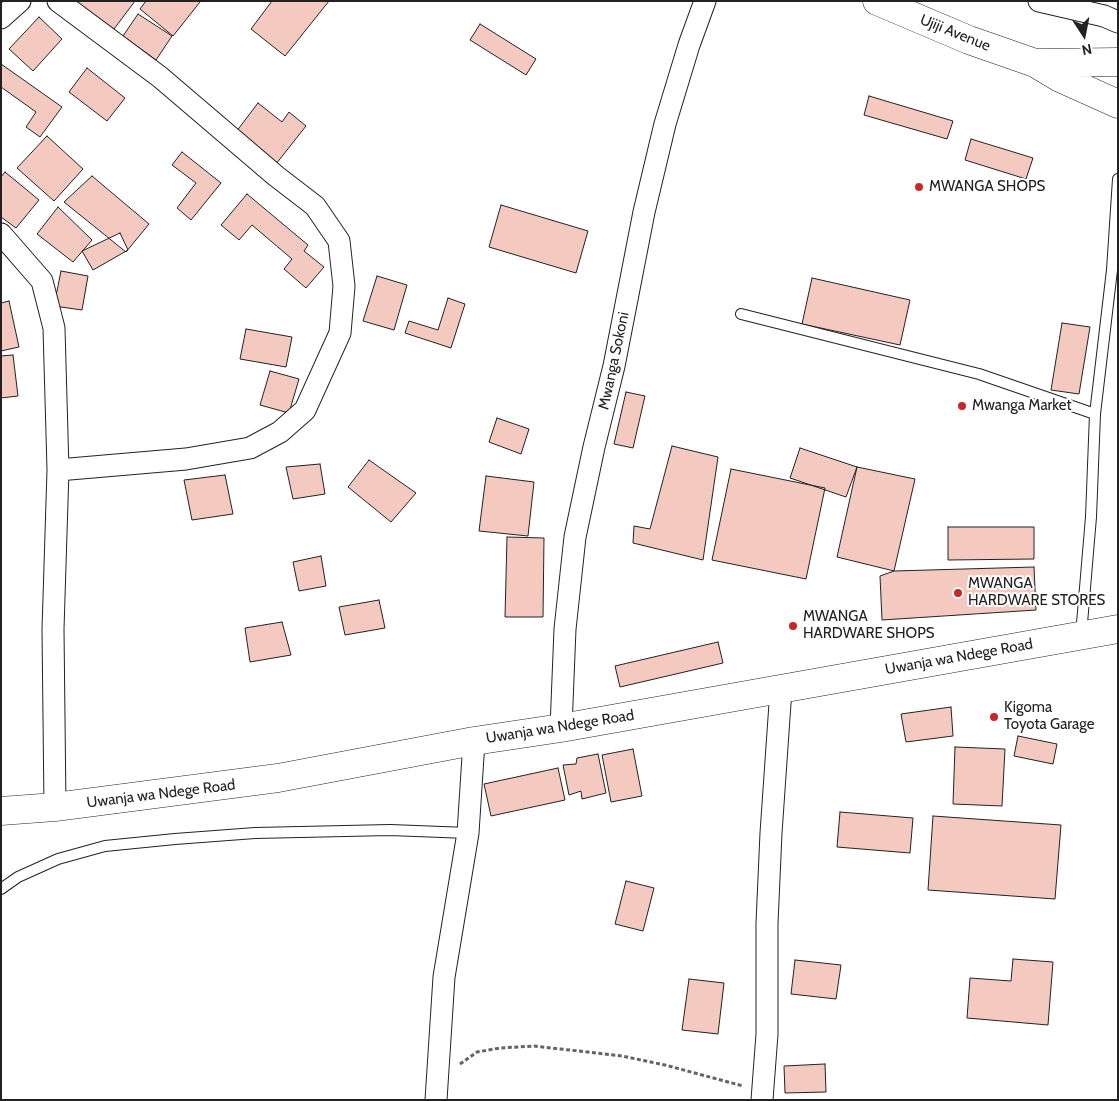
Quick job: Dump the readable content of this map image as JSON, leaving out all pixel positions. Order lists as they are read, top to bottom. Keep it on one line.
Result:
{"streets":{"main road":["Ujiji Avenue","Uwanja wa Ndege Road"],"street":["Mwanga Sokoni"]},"crossings":[["Mwanga Sokoni","Uwanja wa Ndege Road"]],"places":["MWANGA SHOPS","Mwanga Market","MWANGA HARDWARE STORES","MWANGA HARDWARE SHOPS","Kigoma Toyota Garage"],"north":"bottom"}
